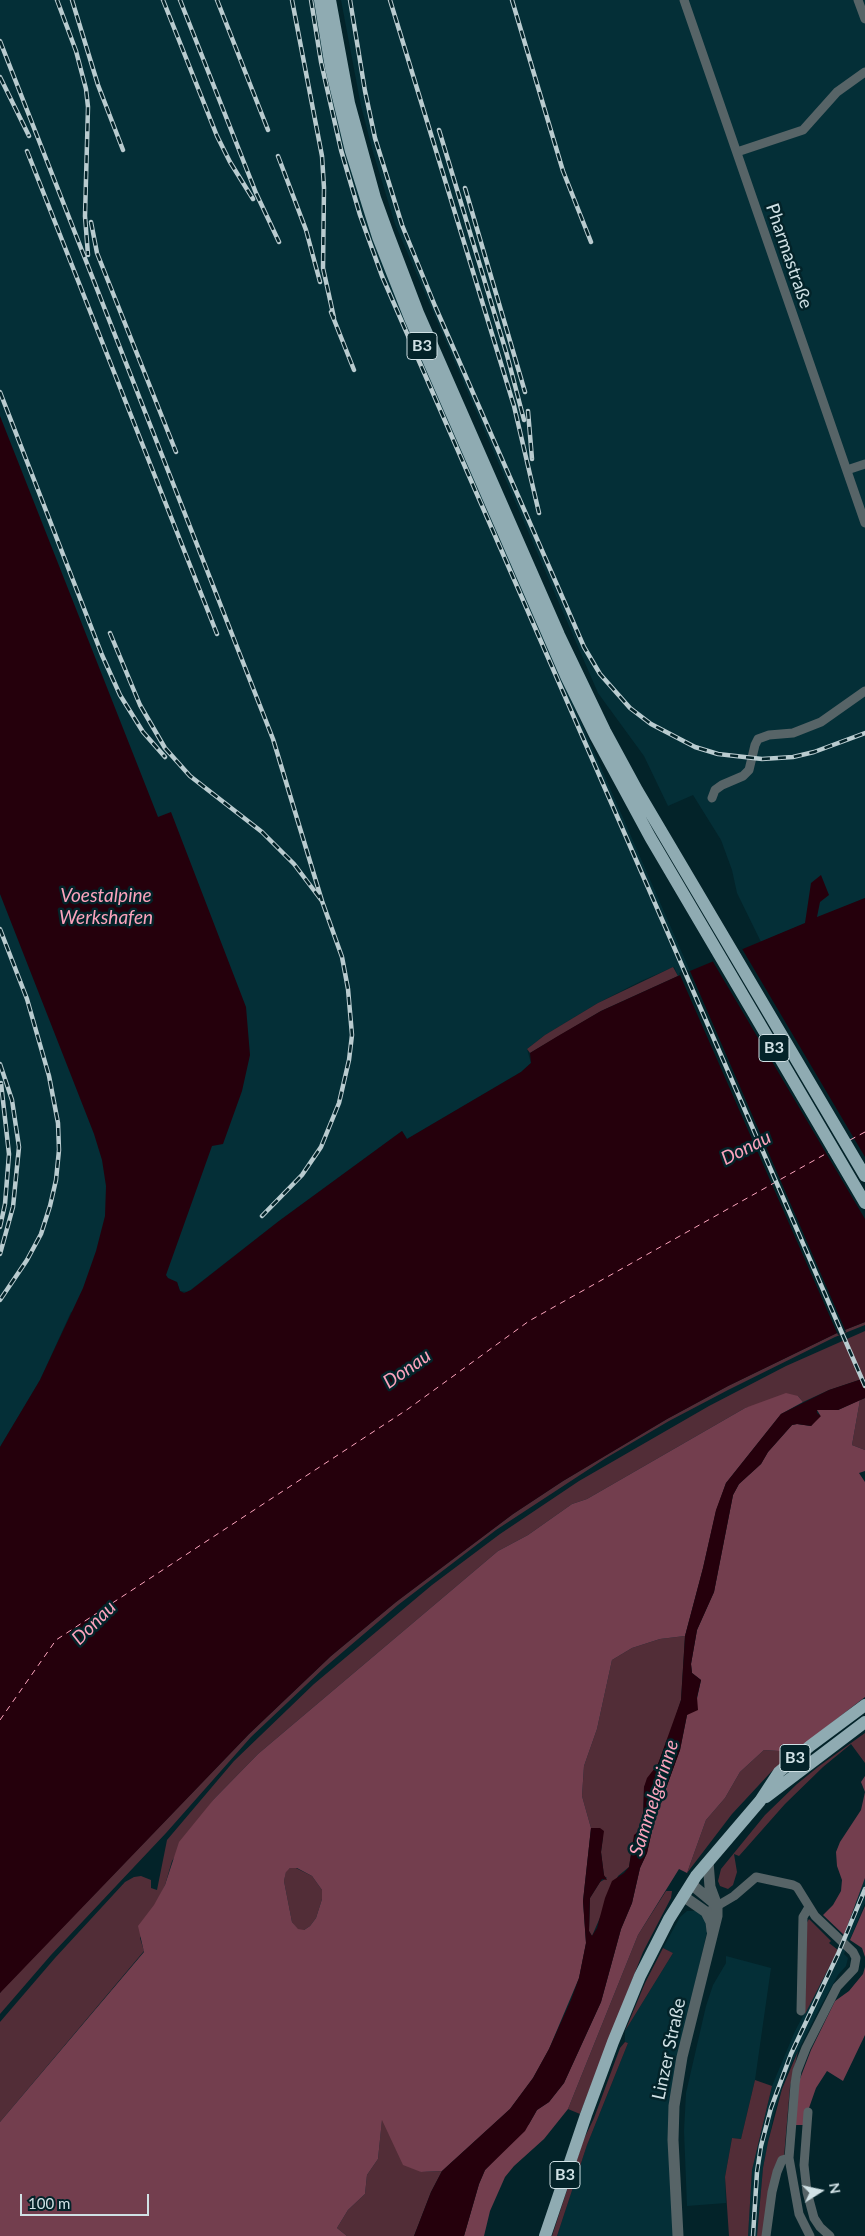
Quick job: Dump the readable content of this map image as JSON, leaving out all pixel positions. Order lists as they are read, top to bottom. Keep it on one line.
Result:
{"streets":{"main road":["B3"],"street":["Pharmastraße","Linzer Straße"]},"water":["Voestalpine Werkshafen","Donau","Sammelgerinne"],"scale_bar":"100 m","north":"right"}
